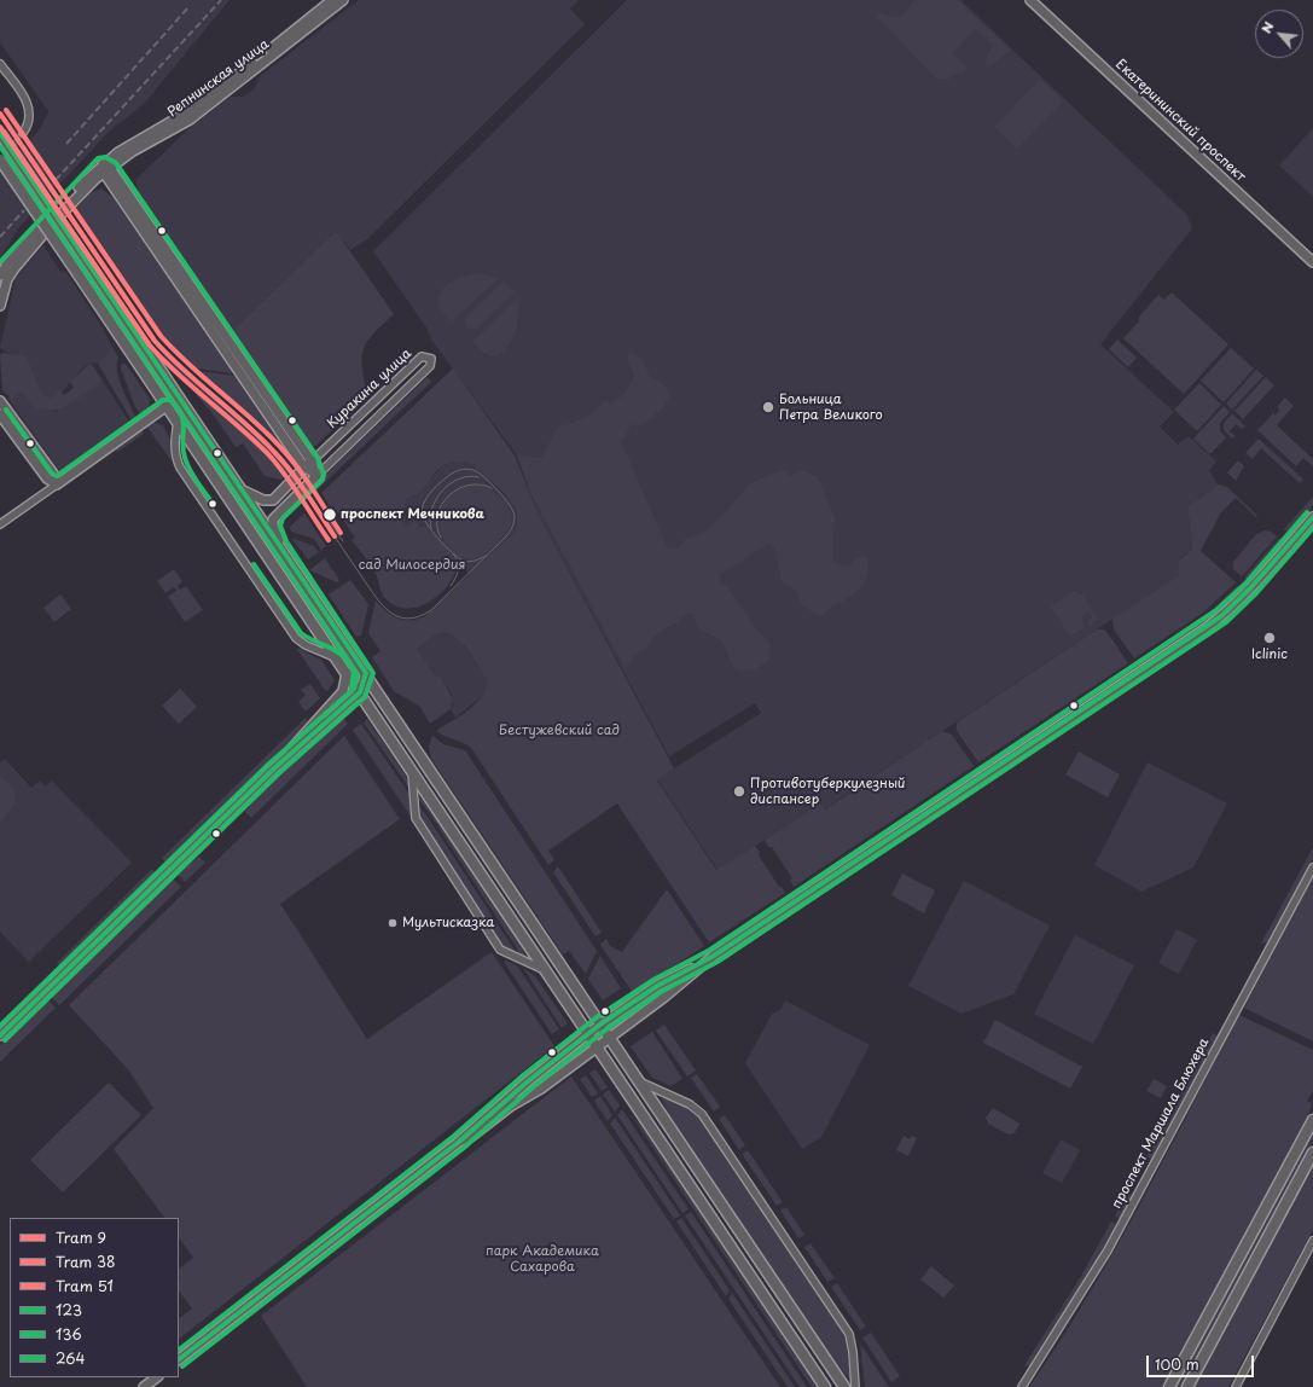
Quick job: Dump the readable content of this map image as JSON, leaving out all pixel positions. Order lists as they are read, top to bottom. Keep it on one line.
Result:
{"streets":{"street":["Репнинская улица","Екатерининский проспект","Куракина улица","проспект Маршала Блюхера"]},"parks":["сад Милосердия","Бестужевский сад","парк Академика Сахарова"],"places":["Больница Петра Великого","проспект Мечникова","Iclinic","Противотуберкулезный диспансер","Мультисказка"],"lines":["tram line 51","tram line 9","tram line 38","transit line 123","transit line 136","transit line 264"],"legend":["Tram 9","Tram 38","Tram 51","123","136","264"],"scale_bar":"100 m","north":"top left"}
